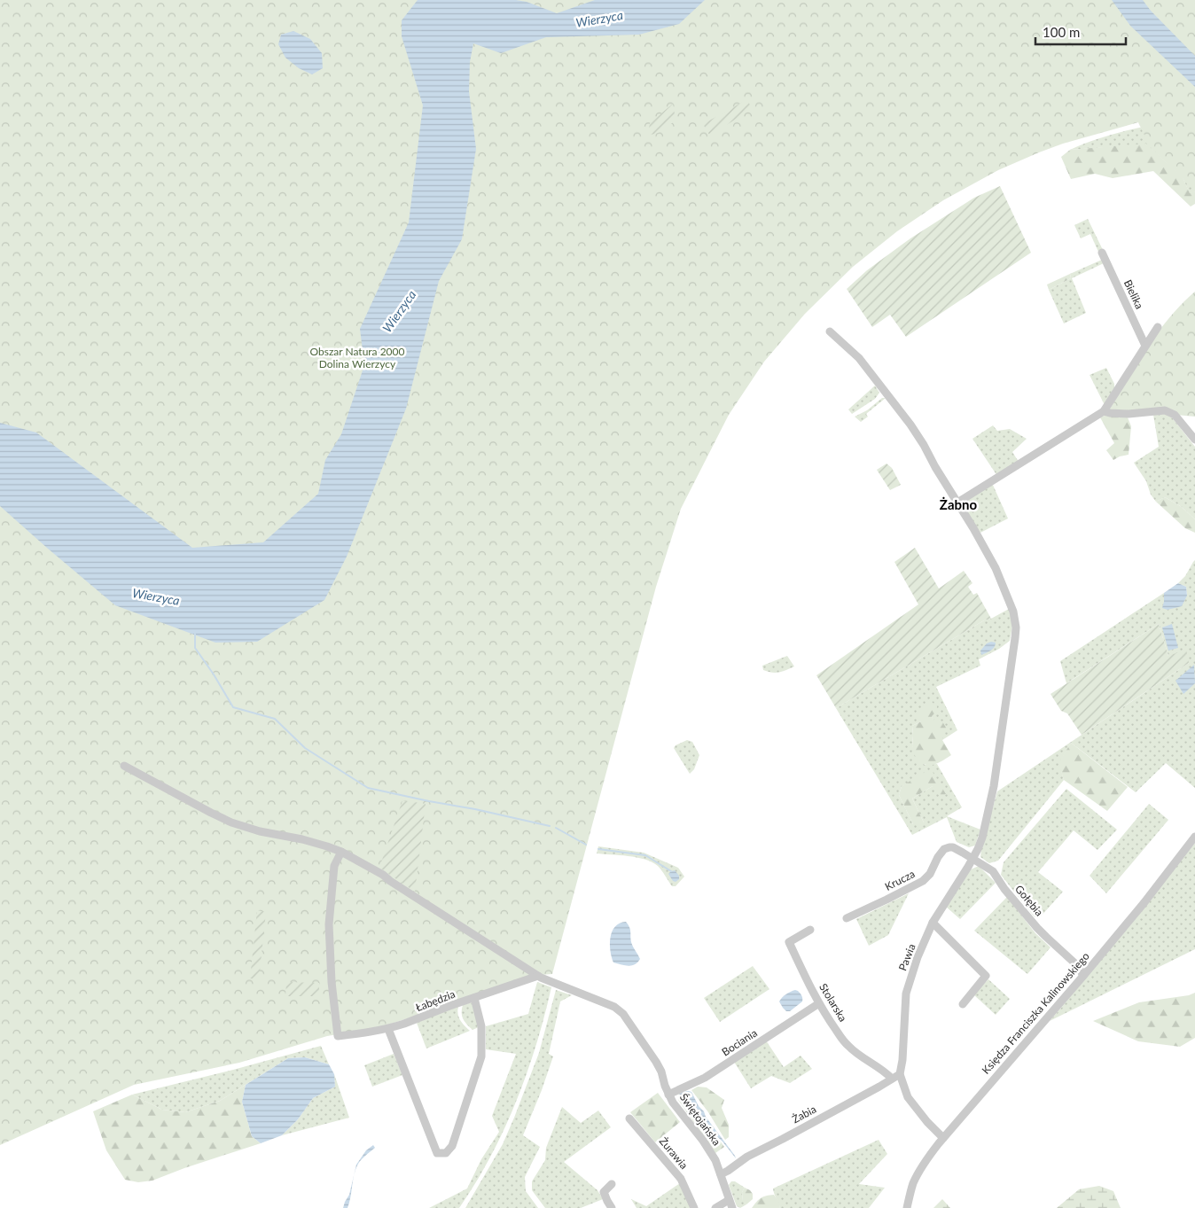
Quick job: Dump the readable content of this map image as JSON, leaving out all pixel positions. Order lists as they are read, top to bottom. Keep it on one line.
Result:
{"streets":{"street":["Bielika","Krucza","Gołębia","Pawia","Łabędzia","Stolarska","Księdza Franciszka Kalinowskiego","Bociania","Żabia","Świętojańska","Żurawia"]},"crossings":[["Krucza","Gołębia"],["Krucza","Pawia"],["Gołębia","Pawia"],["Gołębia","Księdza Franciszka Kalinowskiego"],["Pawia","Księdza Franciszka Kalinowskiego"],["Pawia","Żabia"],["Łabędzia","Świętojańska"],["Stolarska","Bociania"],["Stolarska","Żabia"],["Bociania","Świętojańska"],["Żabia","Świętojańska"]],"districts":["Żabno"],"water":["Wierzyca"],"parks":["Obszar Natura 2000 Dolina Wierzycy"],"scale_bar":"100 m"}
